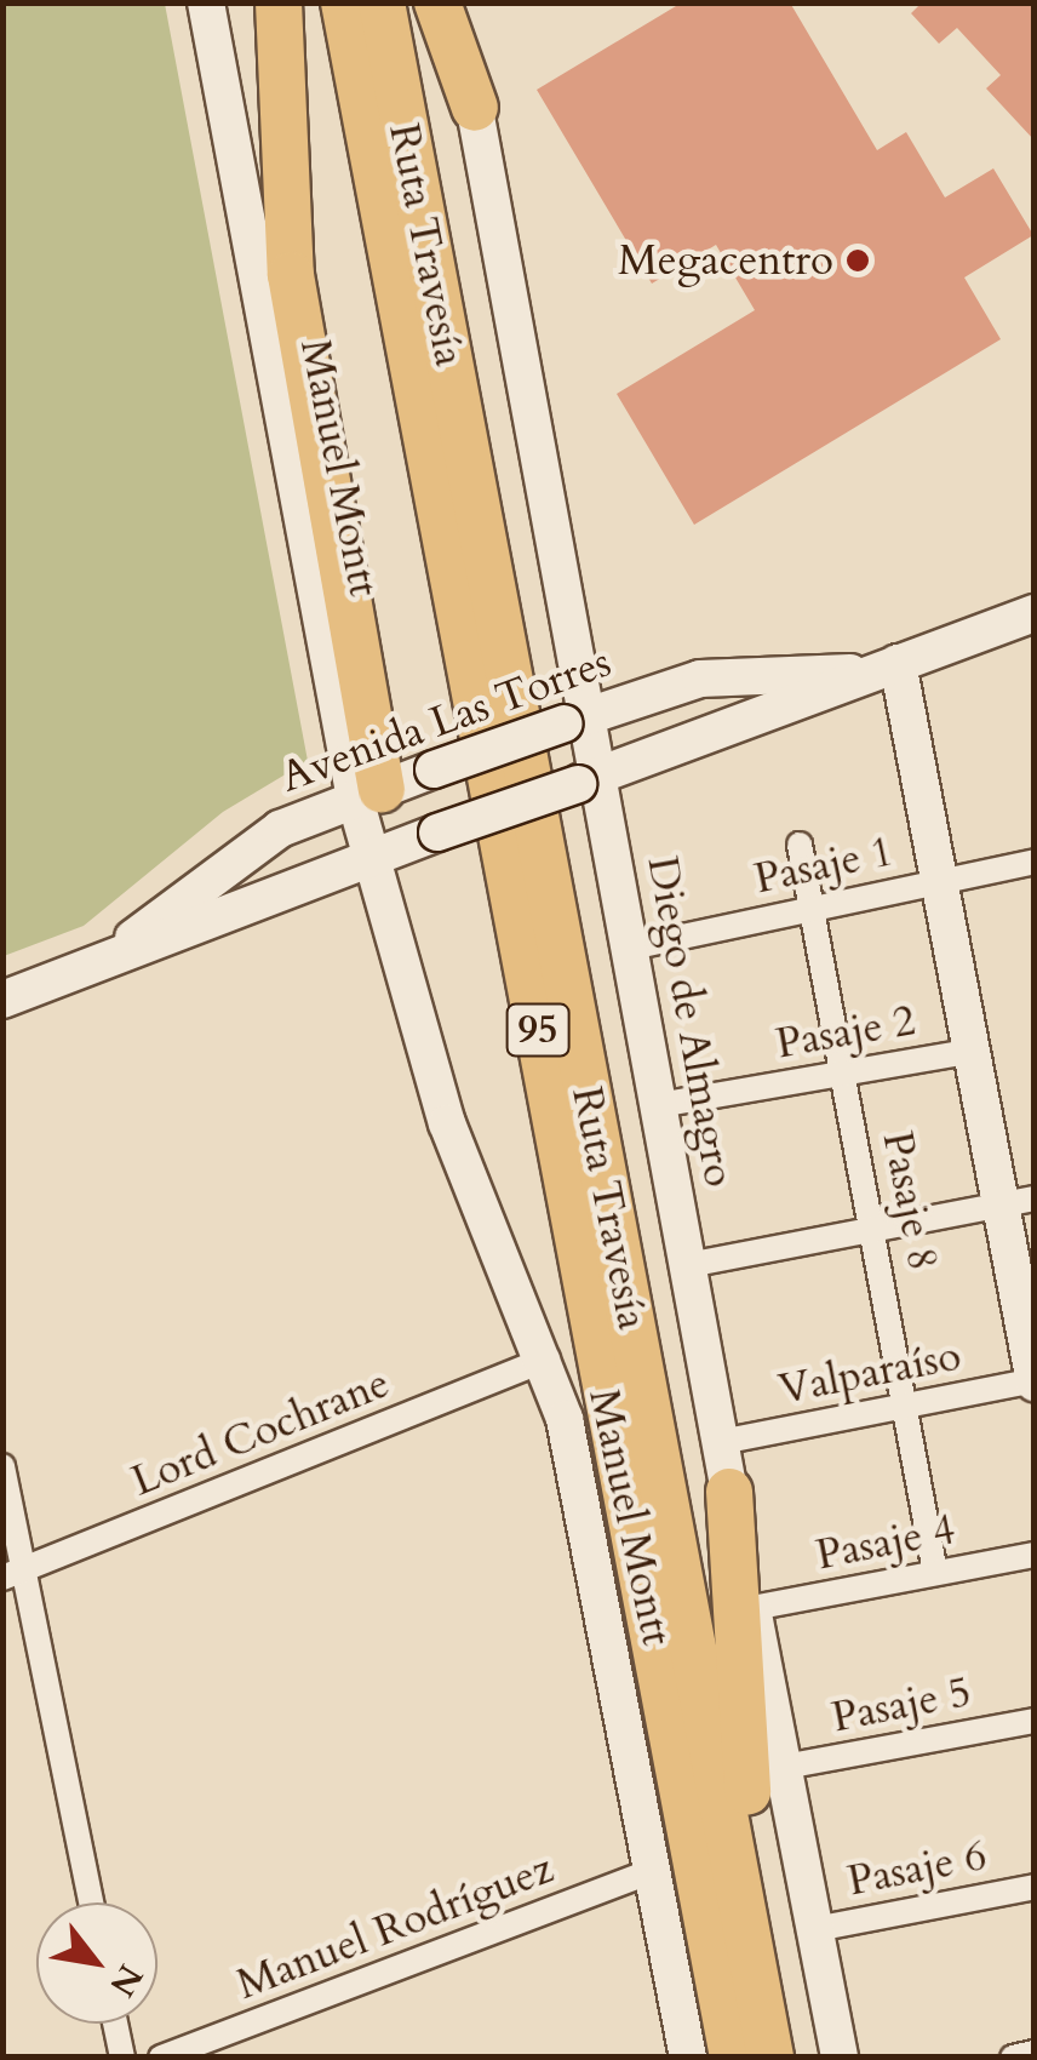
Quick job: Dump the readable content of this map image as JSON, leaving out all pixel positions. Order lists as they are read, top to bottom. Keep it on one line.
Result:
{"streets":{"highway":["Ruta Travesía","95"],"main road":["Manuel Montt","Avenida Las Torres","Diego de Almagro"],"street":["Pasaje 1","Pasaje 2","Pasaje 8","Valparaíso","Lord Cochrane","Pasaje 4","Pasaje 5","Pasaje 6","Manuel Rodríguez"]},"crossings":[["Manuel Montt","Avenida Las Torres"],["Manuel Montt","Lord Cochrane"],["Manuel Montt","Manuel Rodríguez"],["Avenida Las Torres","Diego de Almagro"],["Pasaje 1","Diego de Almagro"],["Pasaje 1","Pasaje 8"],["Diego de Almagro","Pasaje 2"],["Diego de Almagro","Valparaíso"],["Diego de Almagro","Pasaje 4"],["Diego de Almagro","Pasaje 5"],["Diego de Almagro","Pasaje 6"],["Pasaje 2","Pasaje 8"],["Pasaje 8","Valparaíso"],["Pasaje 8","Pasaje 4"]],"places":["Megacentro"],"north":"bottom right"}
